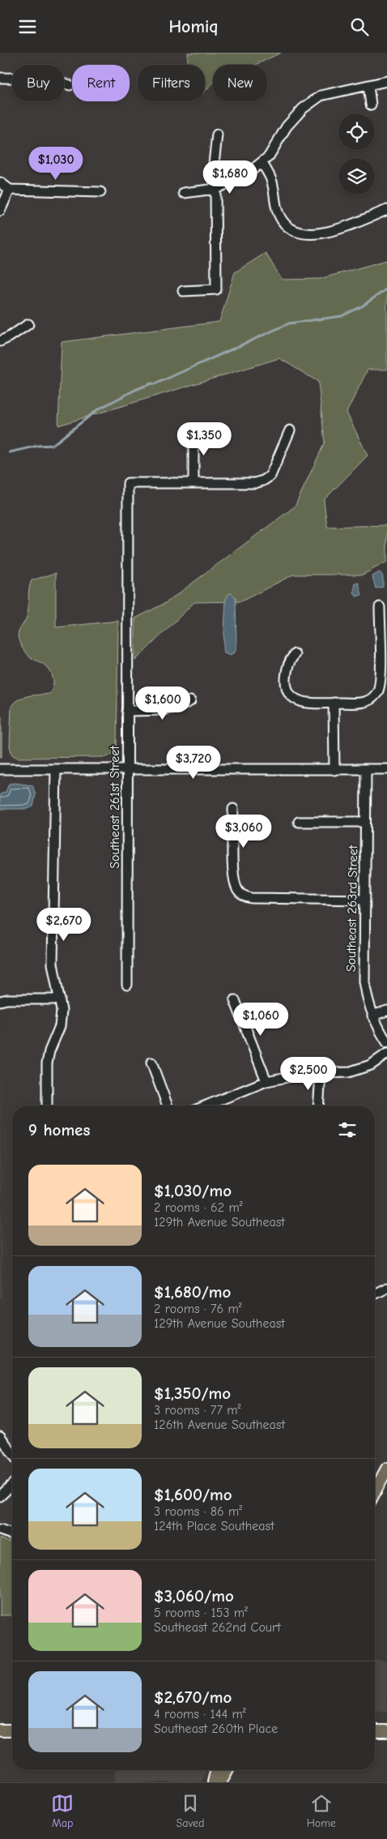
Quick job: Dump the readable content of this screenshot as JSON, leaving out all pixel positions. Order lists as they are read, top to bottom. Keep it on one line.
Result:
{"streets":{"street":["Southeast 261st Street","Southeast 263rd Street"]},"page":{"header":"Homiq","chip":["Buy","Rent","Filters","New"],"price":["$1,030","$1,680","$1,350","$1,600","$3,720","$3,060","$2,670","$1,060","$2,500"],"heading":"9 homes","list":[{"name":"$1,030/mo","note":"2 rooms · 62 m² · 129th Avenue Southeast"},{"name":"$1,680/mo","note":"2 rooms · 76 m² · 129th Avenue Southeast"},{"name":"$1,350/mo","note":"3 rooms · 77 m² · 126th Avenue Southeast"},{"name":"$1,600/mo","note":"3 rooms · 86 m² · 124th Place Southeast"},{"name":"$3,060/mo","note":"5 rooms · 153 m² · Southeast 262nd Court"},{"name":"$2,670/mo","note":"4 rooms · 144 m² · Southeast 260th Place"}],"tabs":["Map","Saved","Home"]}}
